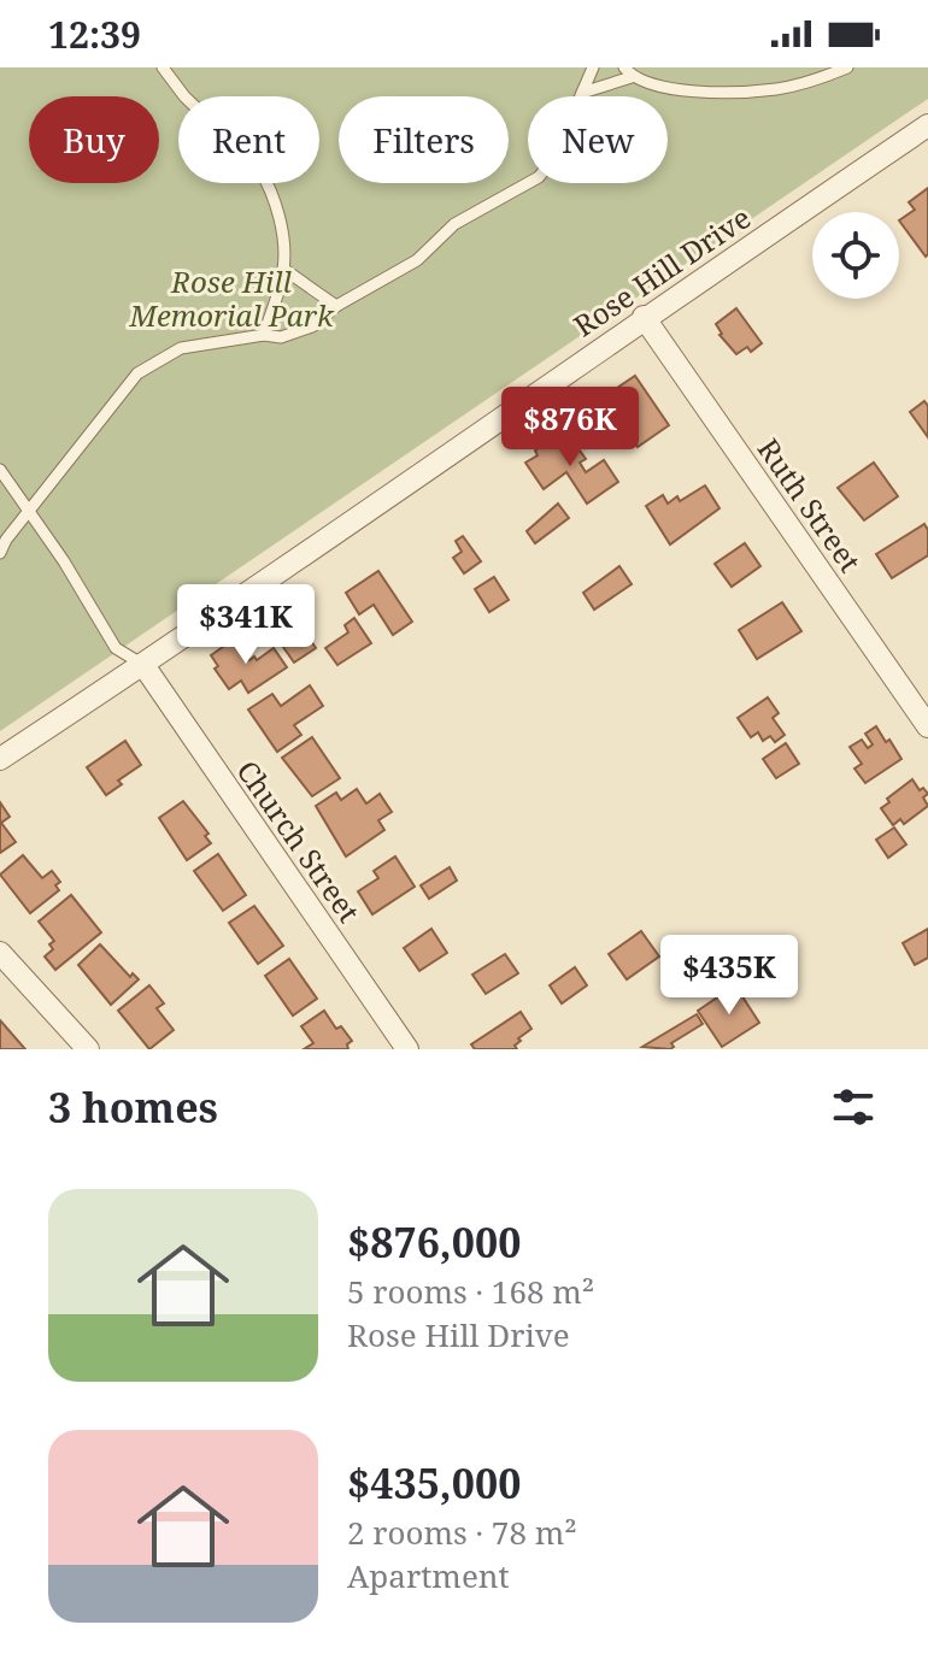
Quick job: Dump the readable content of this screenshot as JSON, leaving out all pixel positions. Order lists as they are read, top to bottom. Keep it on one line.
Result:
{"streets":{"street":["Rose Hill Drive","Ruth Street","Church Street"]},"crossings":[["Rose Hill Drive","Ruth Street"],["Rose Hill Drive","Church Street"]],"parks":["Rose Hill Memorial Park"],"page":{"status":"12:39","chip":["Buy","Rent","Filters","New"],"price":["$876K","$341K","$435K"],"heading":"3 homes","list":[{"name":"$876,000","note":"5 rooms · 168 m² · Rose Hill Drive"},{"name":"$435,000","note":"2 rooms · 78 m² · Apartment"}]}}
